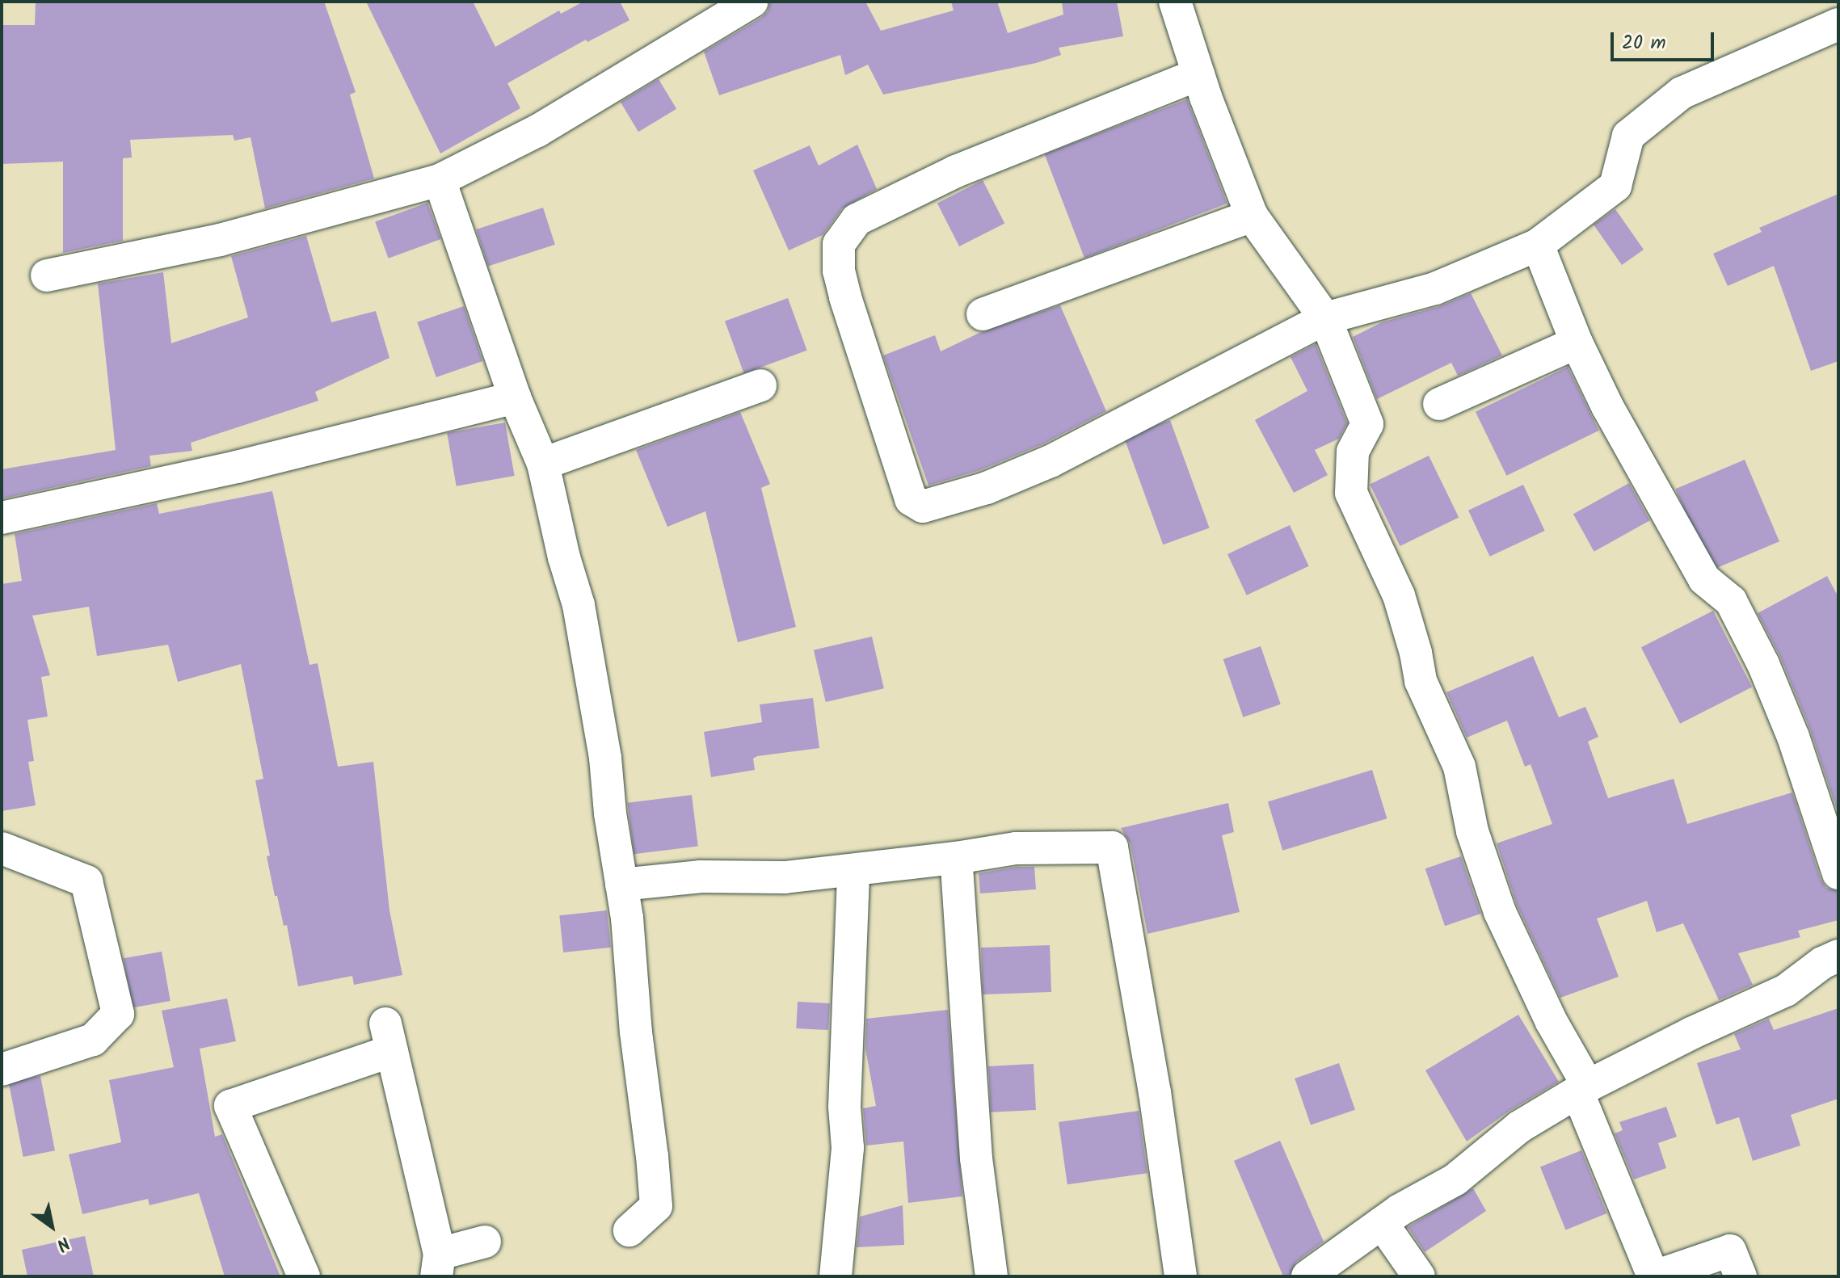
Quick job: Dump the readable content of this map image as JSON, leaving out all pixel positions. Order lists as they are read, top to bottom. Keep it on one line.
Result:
{"scale_bar":"20 m","north":"bottom right"}
